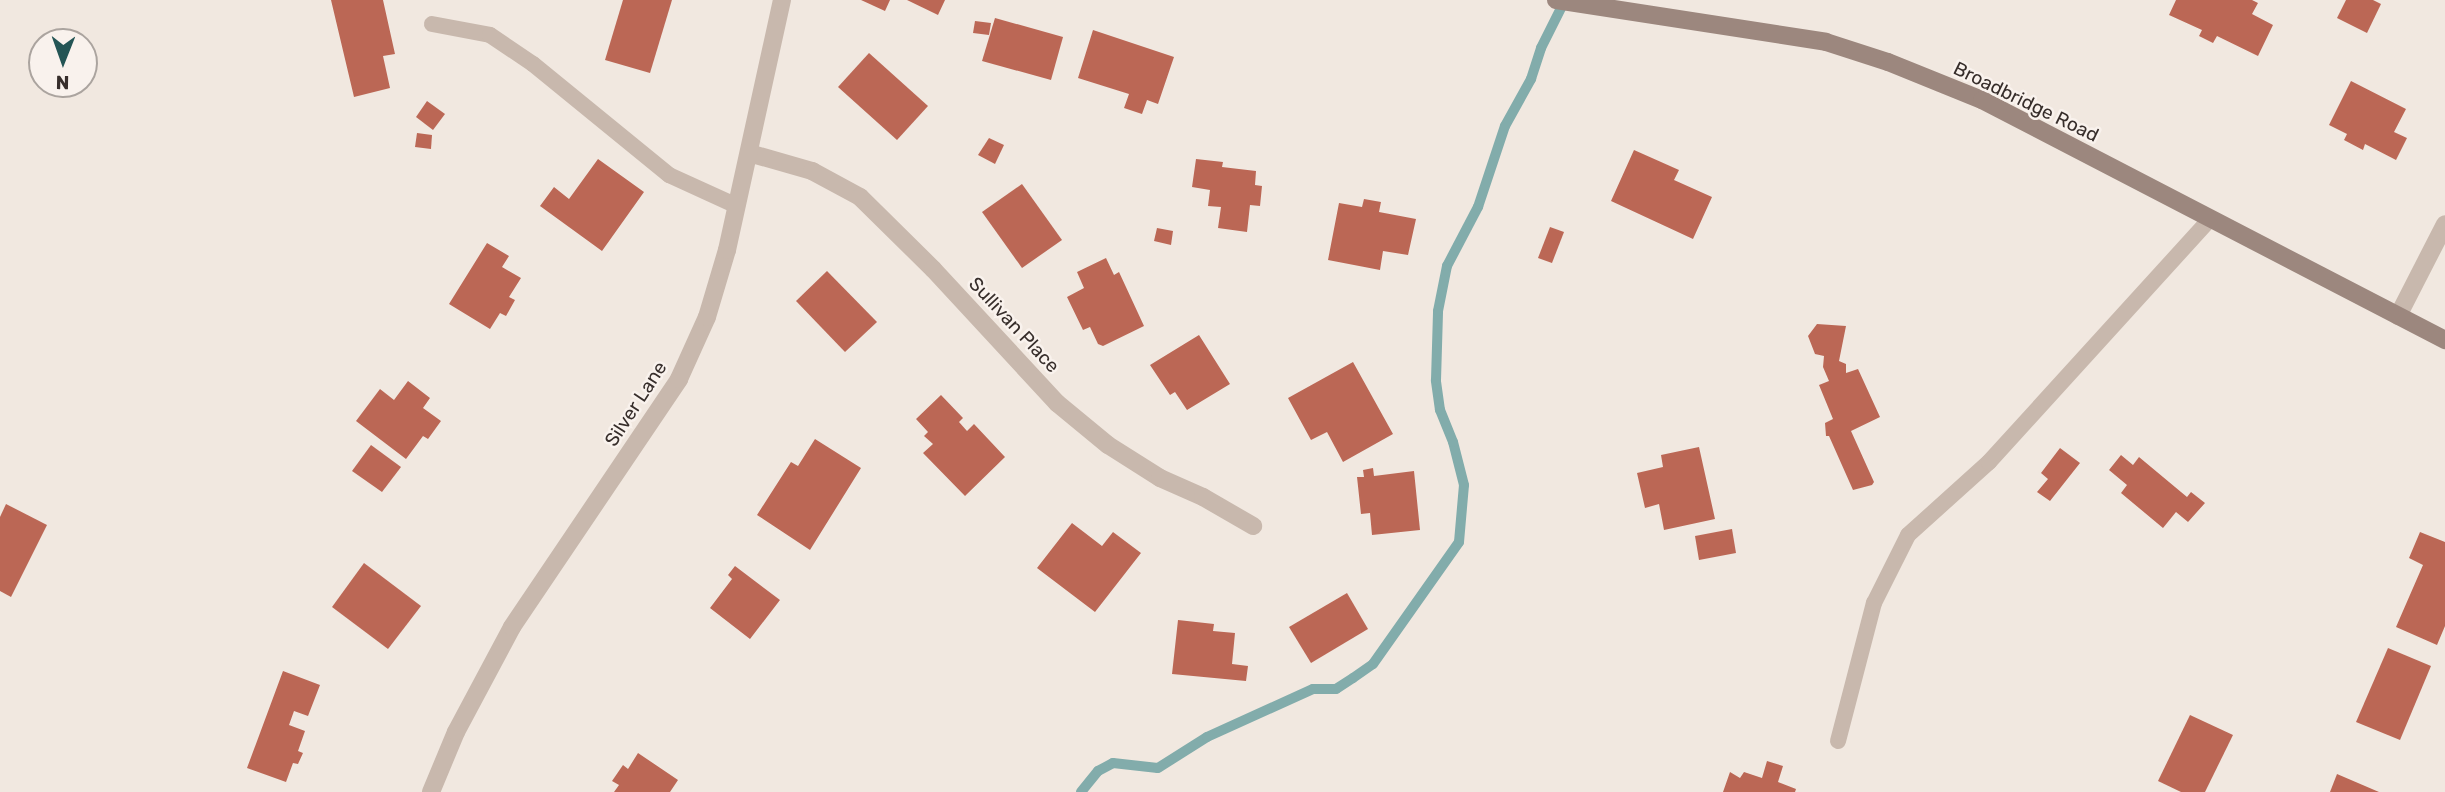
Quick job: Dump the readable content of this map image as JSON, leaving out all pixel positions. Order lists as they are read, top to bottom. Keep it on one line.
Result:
{"streets":{"main road":["Broadbridge Road"],"street":["Sullivan Place","Silver Lane"]},"crossings":[["Sullivan Place","Silver Lane"]],"north":"bottom"}
